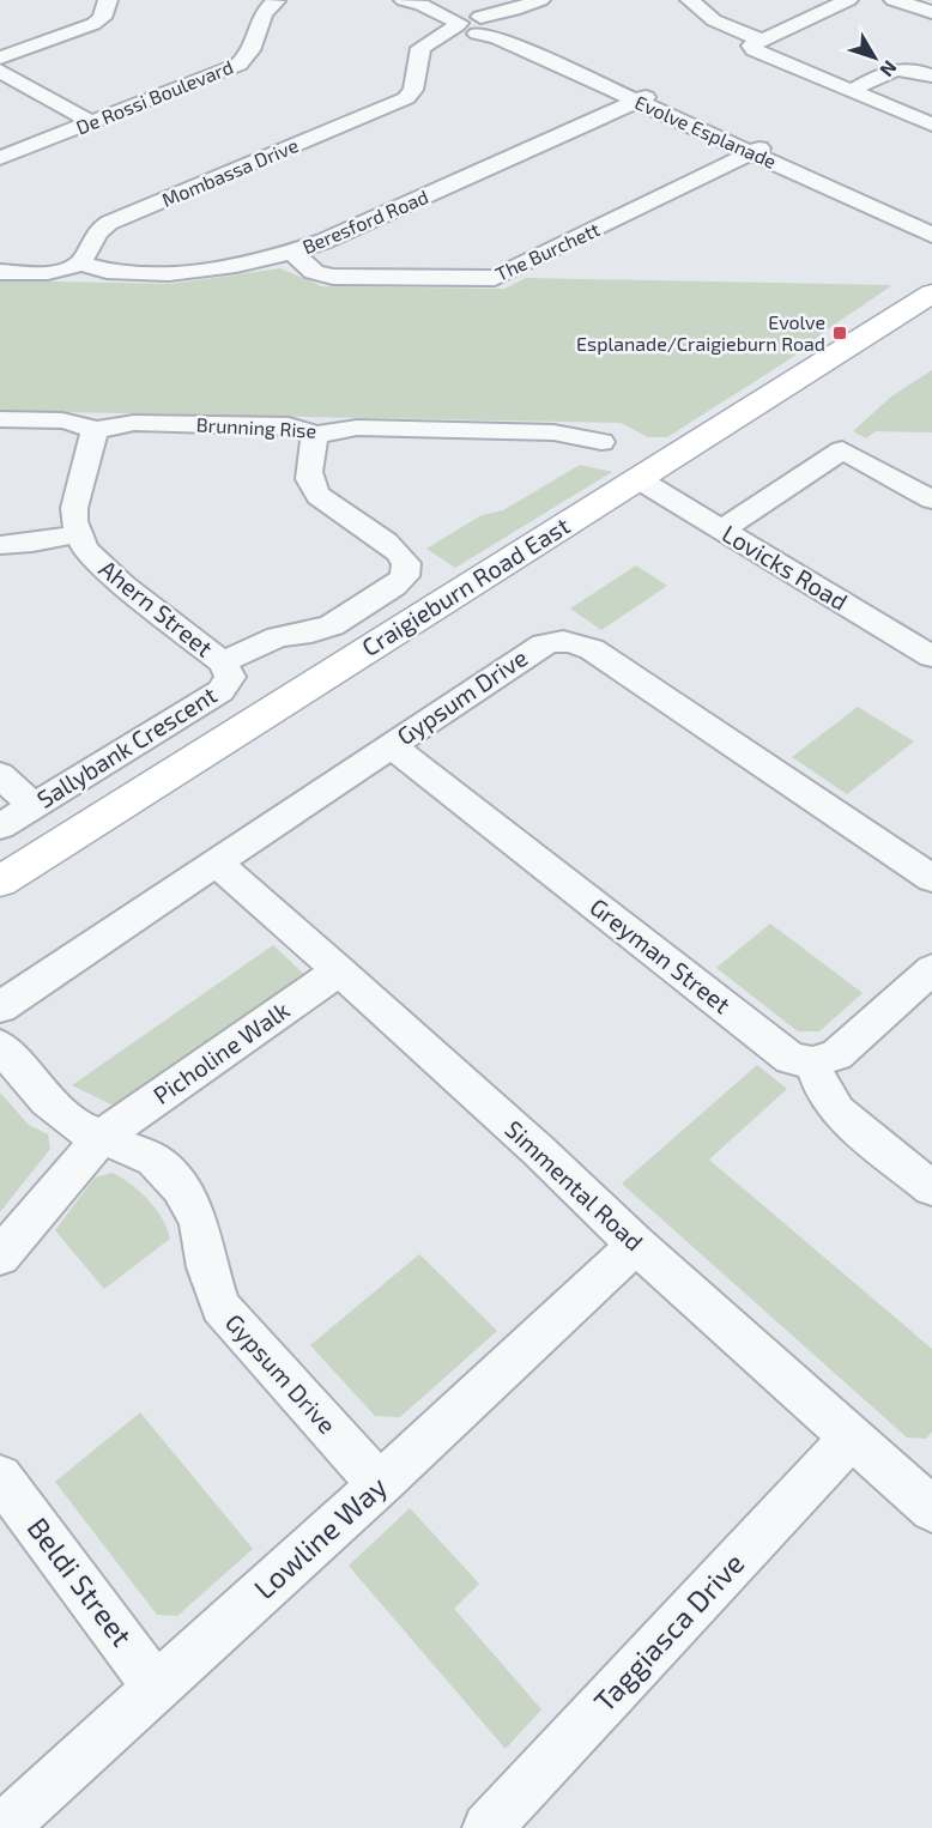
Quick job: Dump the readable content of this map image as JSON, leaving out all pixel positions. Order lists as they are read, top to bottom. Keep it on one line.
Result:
{"streets":{"main road":["Craigieburn Road East"],"street":["De Rossi Boulevard","Evolve Esplanade","Mombassa Drive","Beresford Road","The Burchett","Brunning Rise","Lovicks Road","Ahern Street","Gypsum Drive","Sallybank Crescent","Greyman Street","Picholine Walk","Simmental Road","Lowline Way","Beldi Street","Taggiasca Drive"]},"crossings":[["Evolve Esplanade","Mombassa Drive"],["Evolve Esplanade","Beresford Road"],["Evolve Esplanade","The Burchett"],["Mombassa Drive","Beresford Road"],["Beresford Road","The Burchett"],["Brunning Rise","Ahern Street"],["Brunning Rise","Sallybank Crescent"],["Lovicks Road","Craigieburn Road East"],["Ahern Street","Sallybank Crescent"],["Gypsum Drive","Greyman Street"],["Gypsum Drive","Picholine Walk"],["Gypsum Drive","Simmental Road"],["Gypsum Drive","Lowline Way"],["Picholine Walk","Simmental Road"],["Simmental Road","Lowline Way"],["Simmental Road","Taggiasca Drive"],["Lowline Way","Beldi Street"]],"places":{"transit":["Evolve Esplanade/Craigieburn Road"]},"north":"bottom right"}
